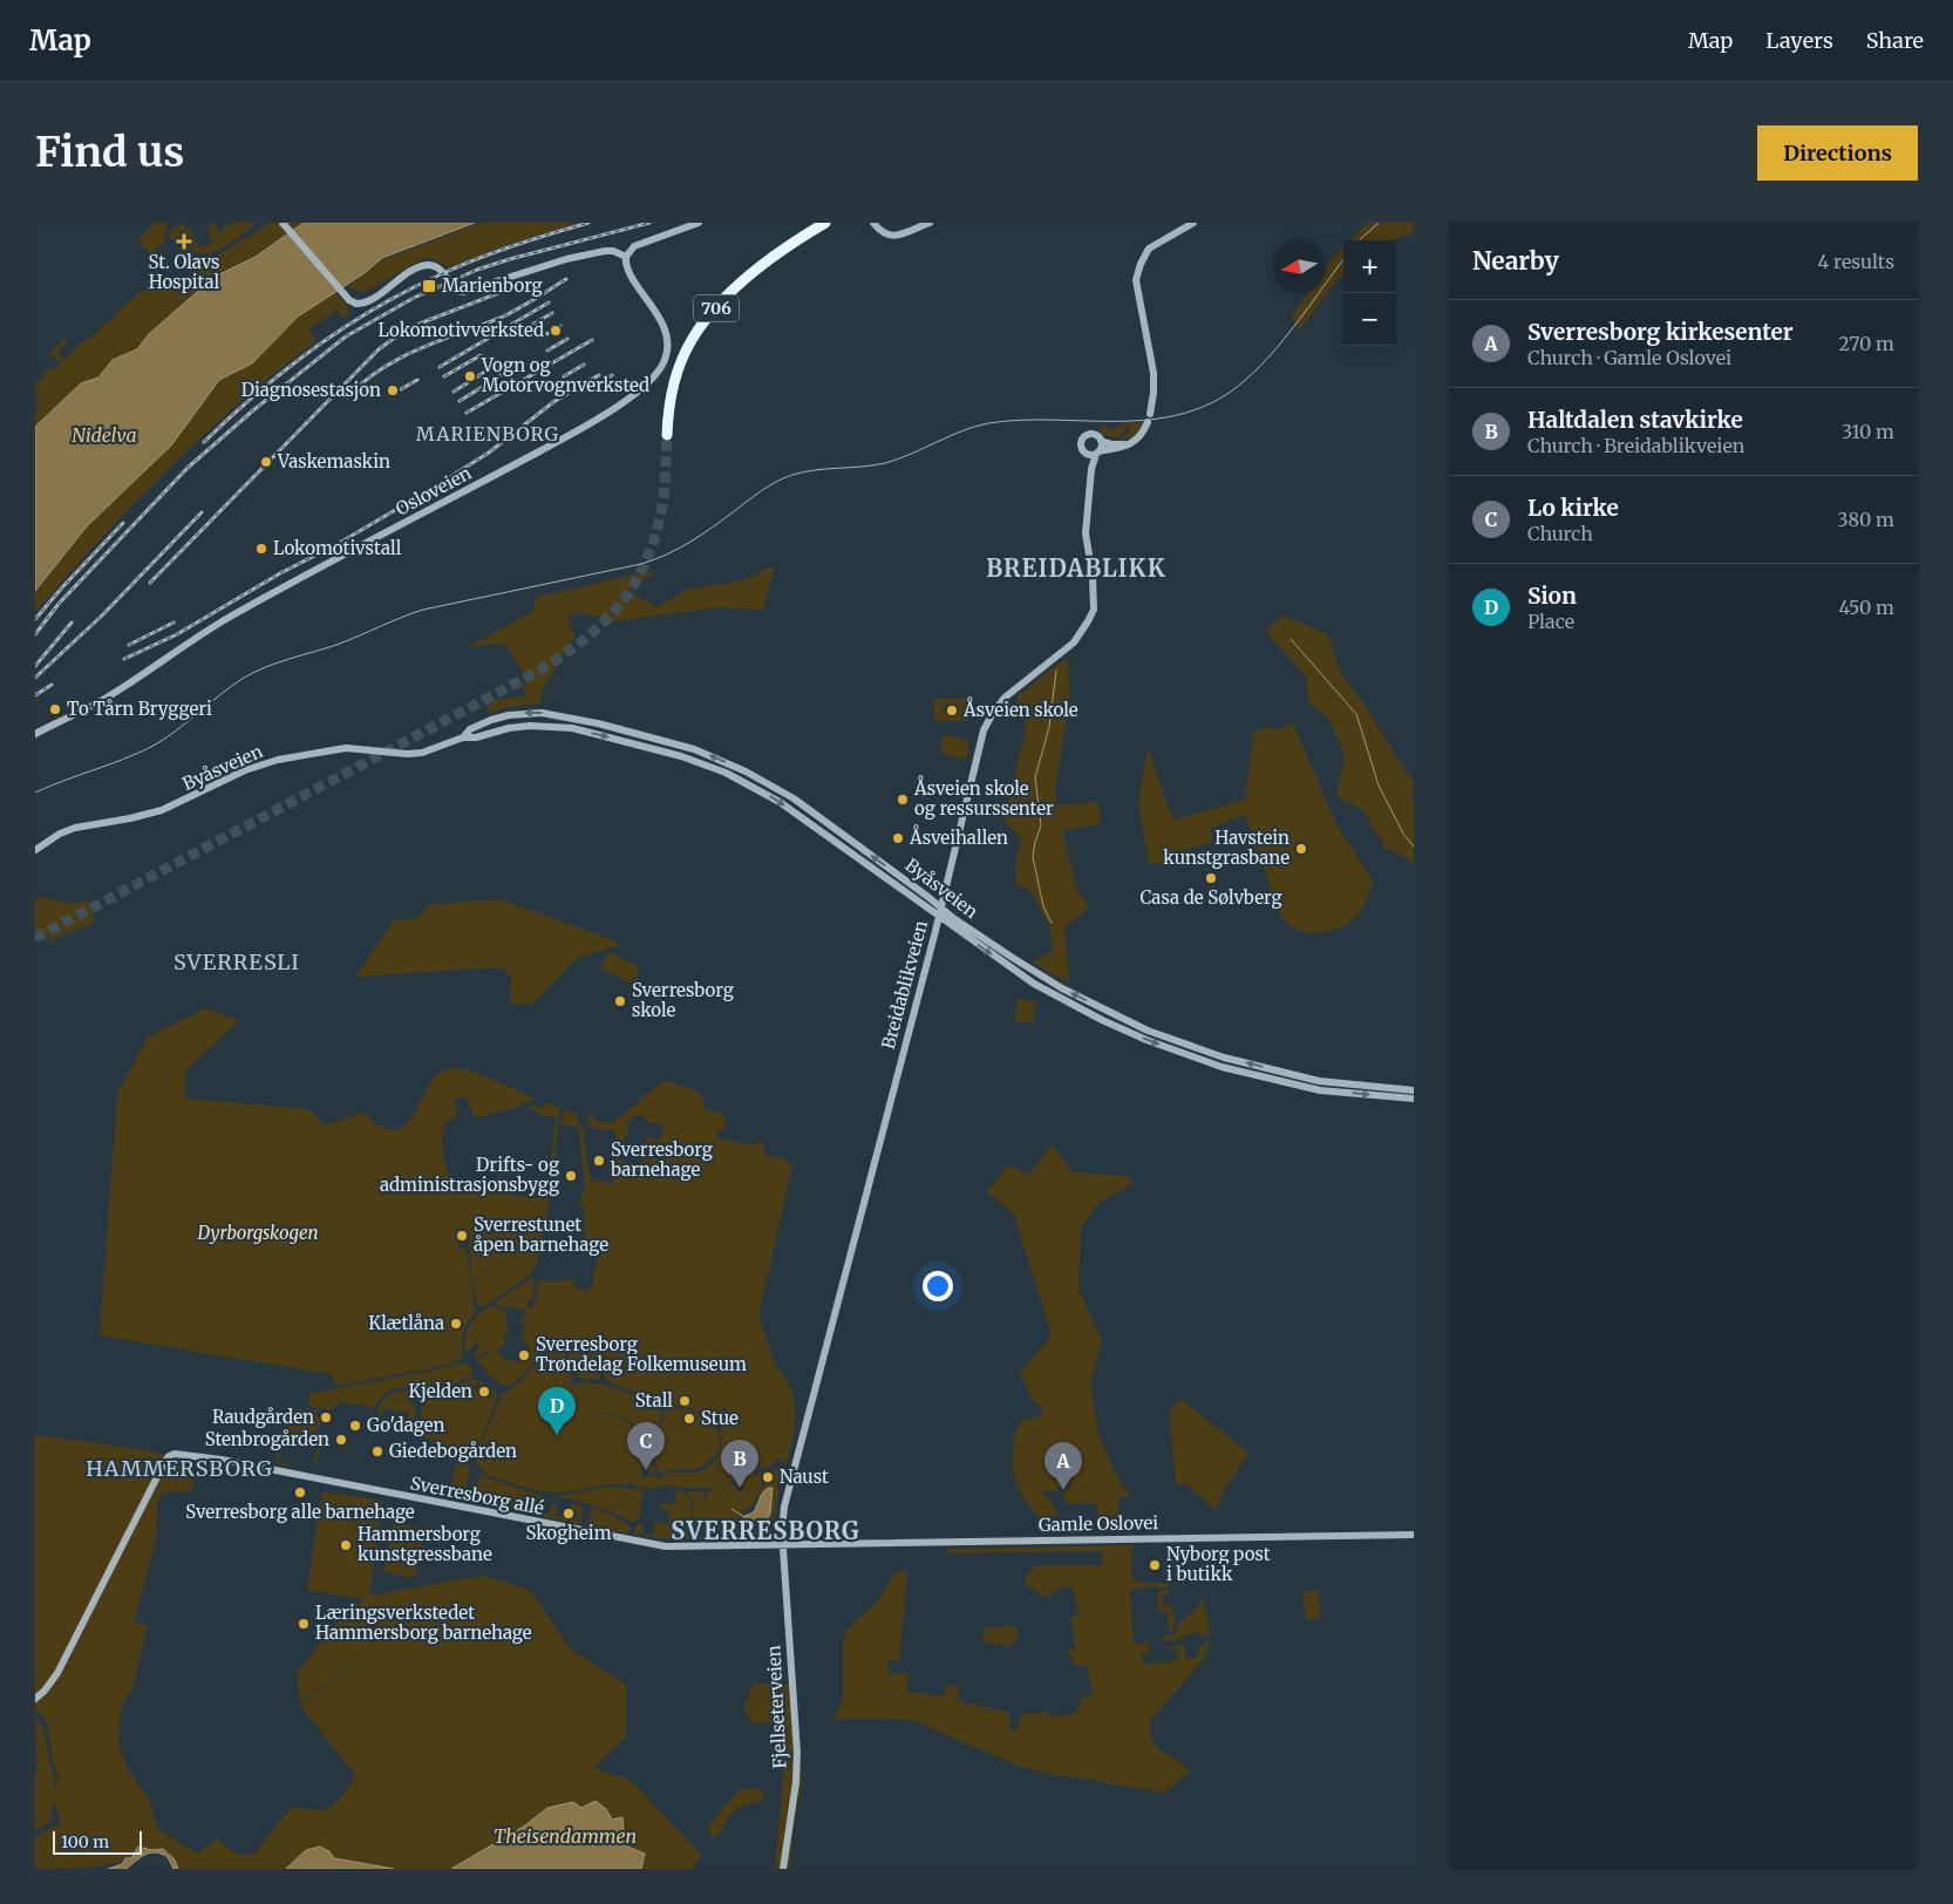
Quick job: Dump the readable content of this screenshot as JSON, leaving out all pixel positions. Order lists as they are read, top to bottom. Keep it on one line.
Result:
{"streets":{"highway":["706"],"street":["Osloveien","Byåsveien","Breidablikveien","Sverresborg allé","Gamle Oslovei","Fjellseterveien"]},"crossings":[["Byåsveien","Breidablikveien"],["Breidablikveien","Sverresborg allé"],["Breidablikveien","Gamle Oslovei"],["Breidablikveien","Fjellseterveien"],["Sverresborg allé","Gamle Oslovei"],["Sverresborg allé","Fjellseterveien"],["Gamle Oslovei","Fjellseterveien"]],"districts":["MARIENBORG","BREIDABLIKK","SVERRESLI","HAMMERSBORG","SVERRESBORG"],"water":["Nidelva","Theisendammen"],"parks":["Dyrborgskogen"],"places":{"health":["St. Olavs Hospital"],"transit":["Marienborg"],"other":["Lokomotivverksted","Vogn og Motorvognverksted","Diagnosestasjon","Vaskemaskin","Lokomotivstall","To Tårn Bryggeri","Åsveien skole","Åsveien skole og ressurssenter","Åsveihallen","Havstein kunstgrasbane","Casa de Sølvberg","Sverresborg skole","Sverresborg barnehage","Drifts- og administrasjonsbygg","Sverrestunet åpen barnehage","Klætlåna","Sverresborg Trøndelag Folkemuseum","Kjelden","Stall","Raudgården","Stue","Go'dagen","Stenbrogården","Giedebogården","Naust","Sverresborg alle barnehage","Skogheim","Hammersborg kunstgressbane","Nyborg post i butikk","Læringsverkstedet Hammersborg barnehage"]},"scale_bar":"100 m","north":"left","page":{"header":"Map","nav":["Map","Layers","Share"],"buttons":"Directions","title":"Find us","heading":["Nearby","4 results"],"map_buttons":["+","−"],"list":[{"mark":"A","name":"Sverresborg kirkesenter","note":"Church · Gamle Oslovei","value":"270 m"},{"mark":"B","name":"Haltdalen stavkirke","note":"Church · Breidablikveien","value":"310 m"},{"mark":"C","name":"Lo kirke","note":"Church","value":"380 m"},{"mark":"D","name":"Sion","note":"Place","value":"450 m"}],"pins":["D","C","B","A"],"scale":"100 m"}}
